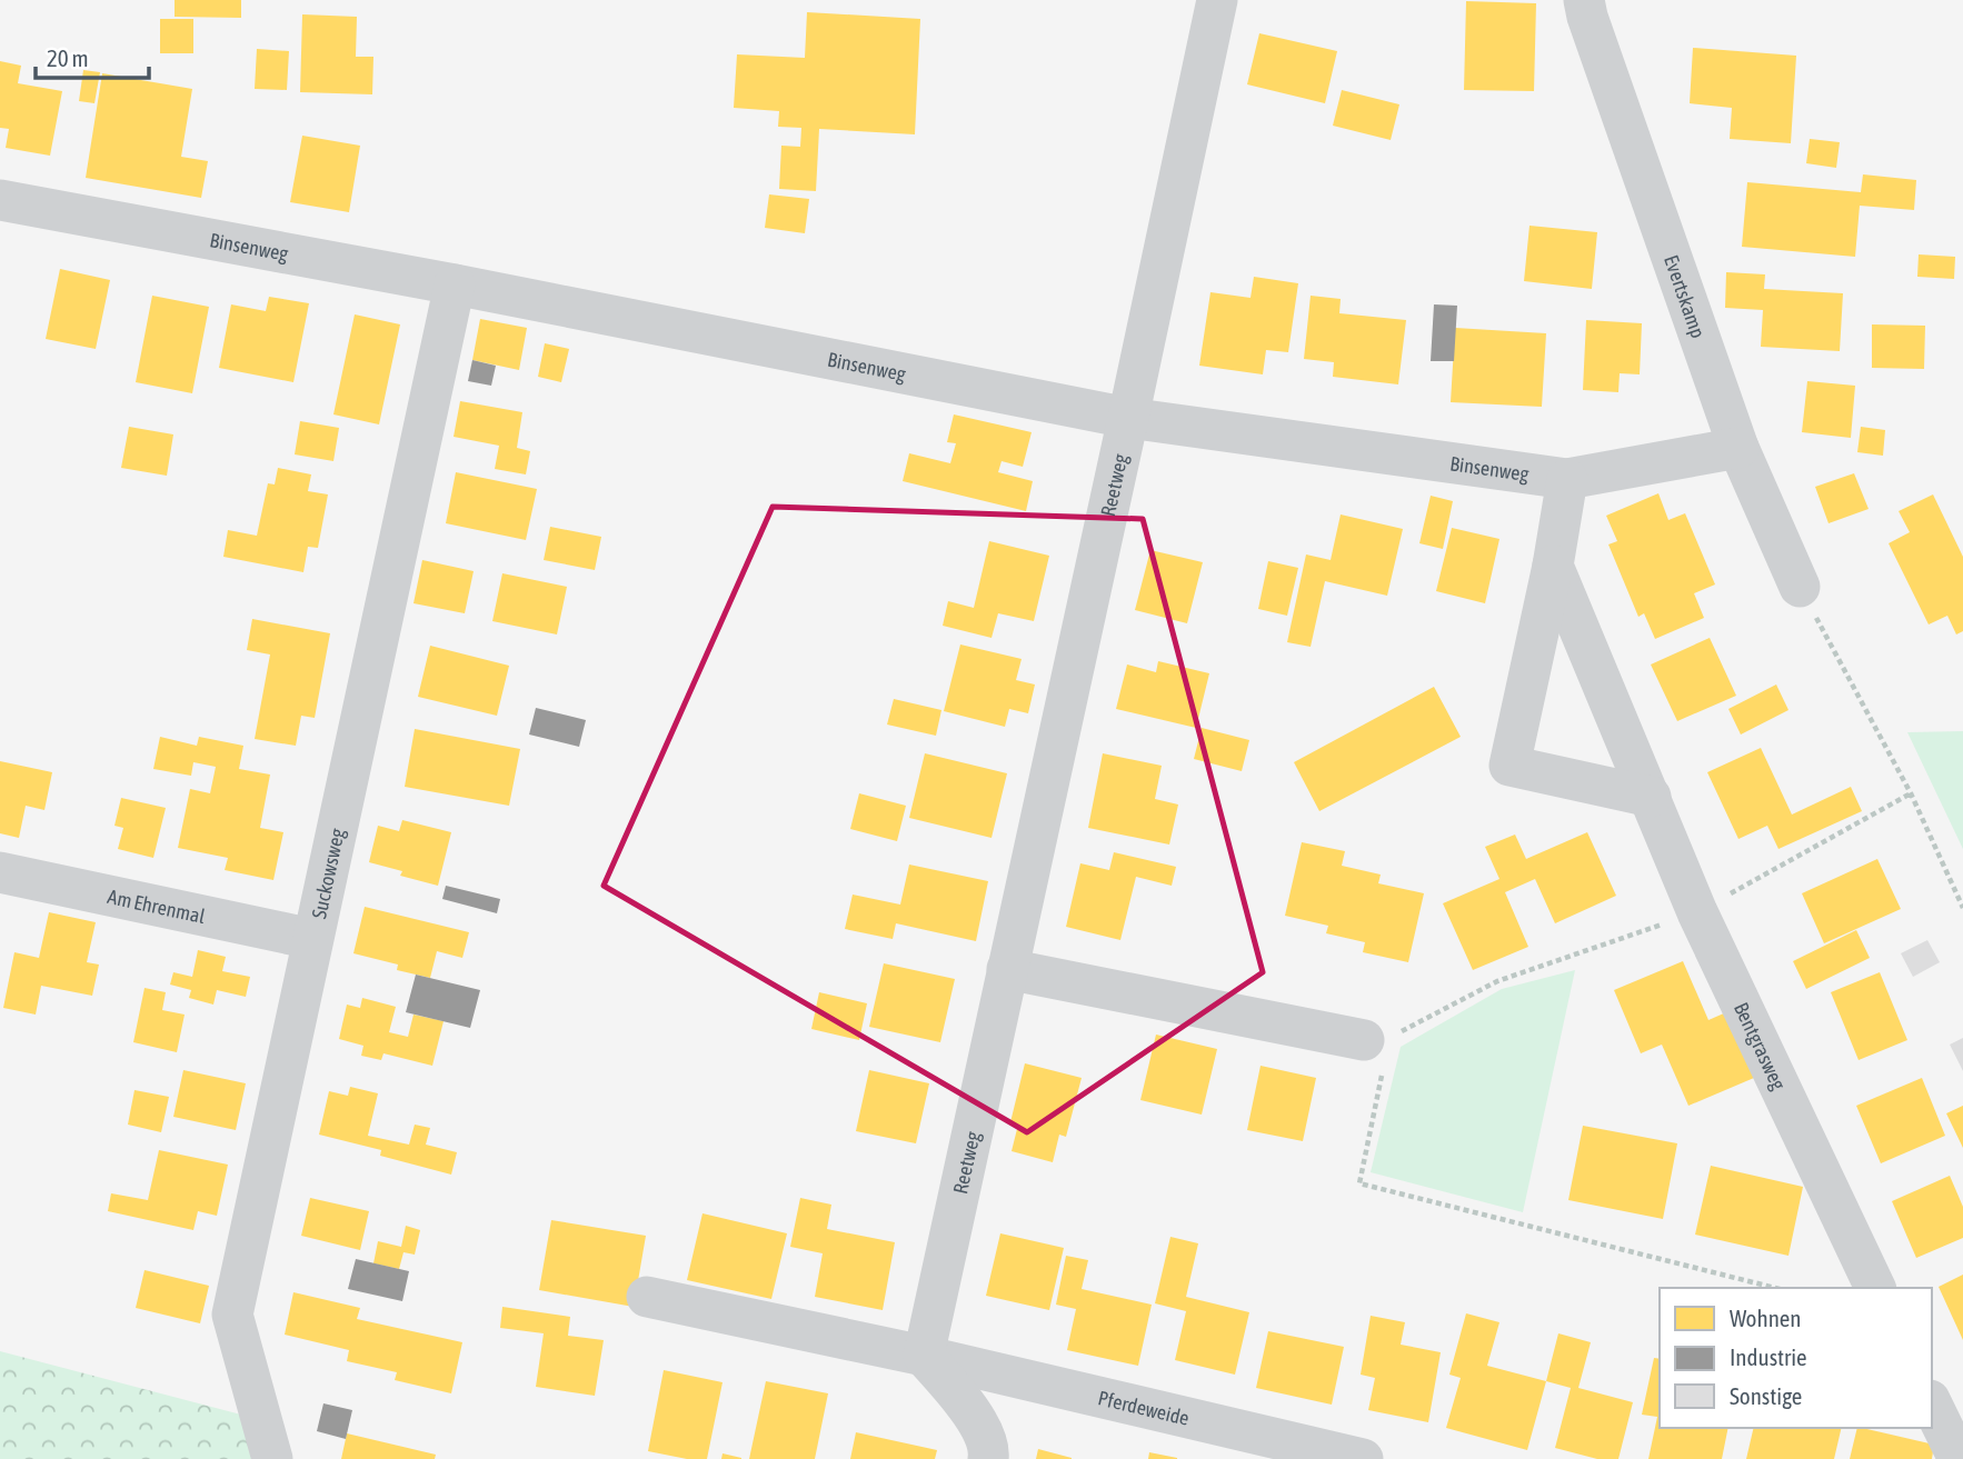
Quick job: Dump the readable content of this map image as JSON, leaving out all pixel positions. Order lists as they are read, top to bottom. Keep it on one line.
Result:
{"streets":{"street":["Binsenweg","Evertskamp","Reetweg","Suckowsweg","Am Ehrenmal","Bentgrasweg","Pferdeweide"]},"crossings":[["Binsenweg","Evertskamp"],["Binsenweg","Reetweg"],["Binsenweg","Suckowsweg"],["Reetweg","Pferdeweide"],["Suckowsweg","Am Ehrenmal"]],"legend":["Wohnen","Industrie","Sonstige"],"scale_bar":"20 m"}
